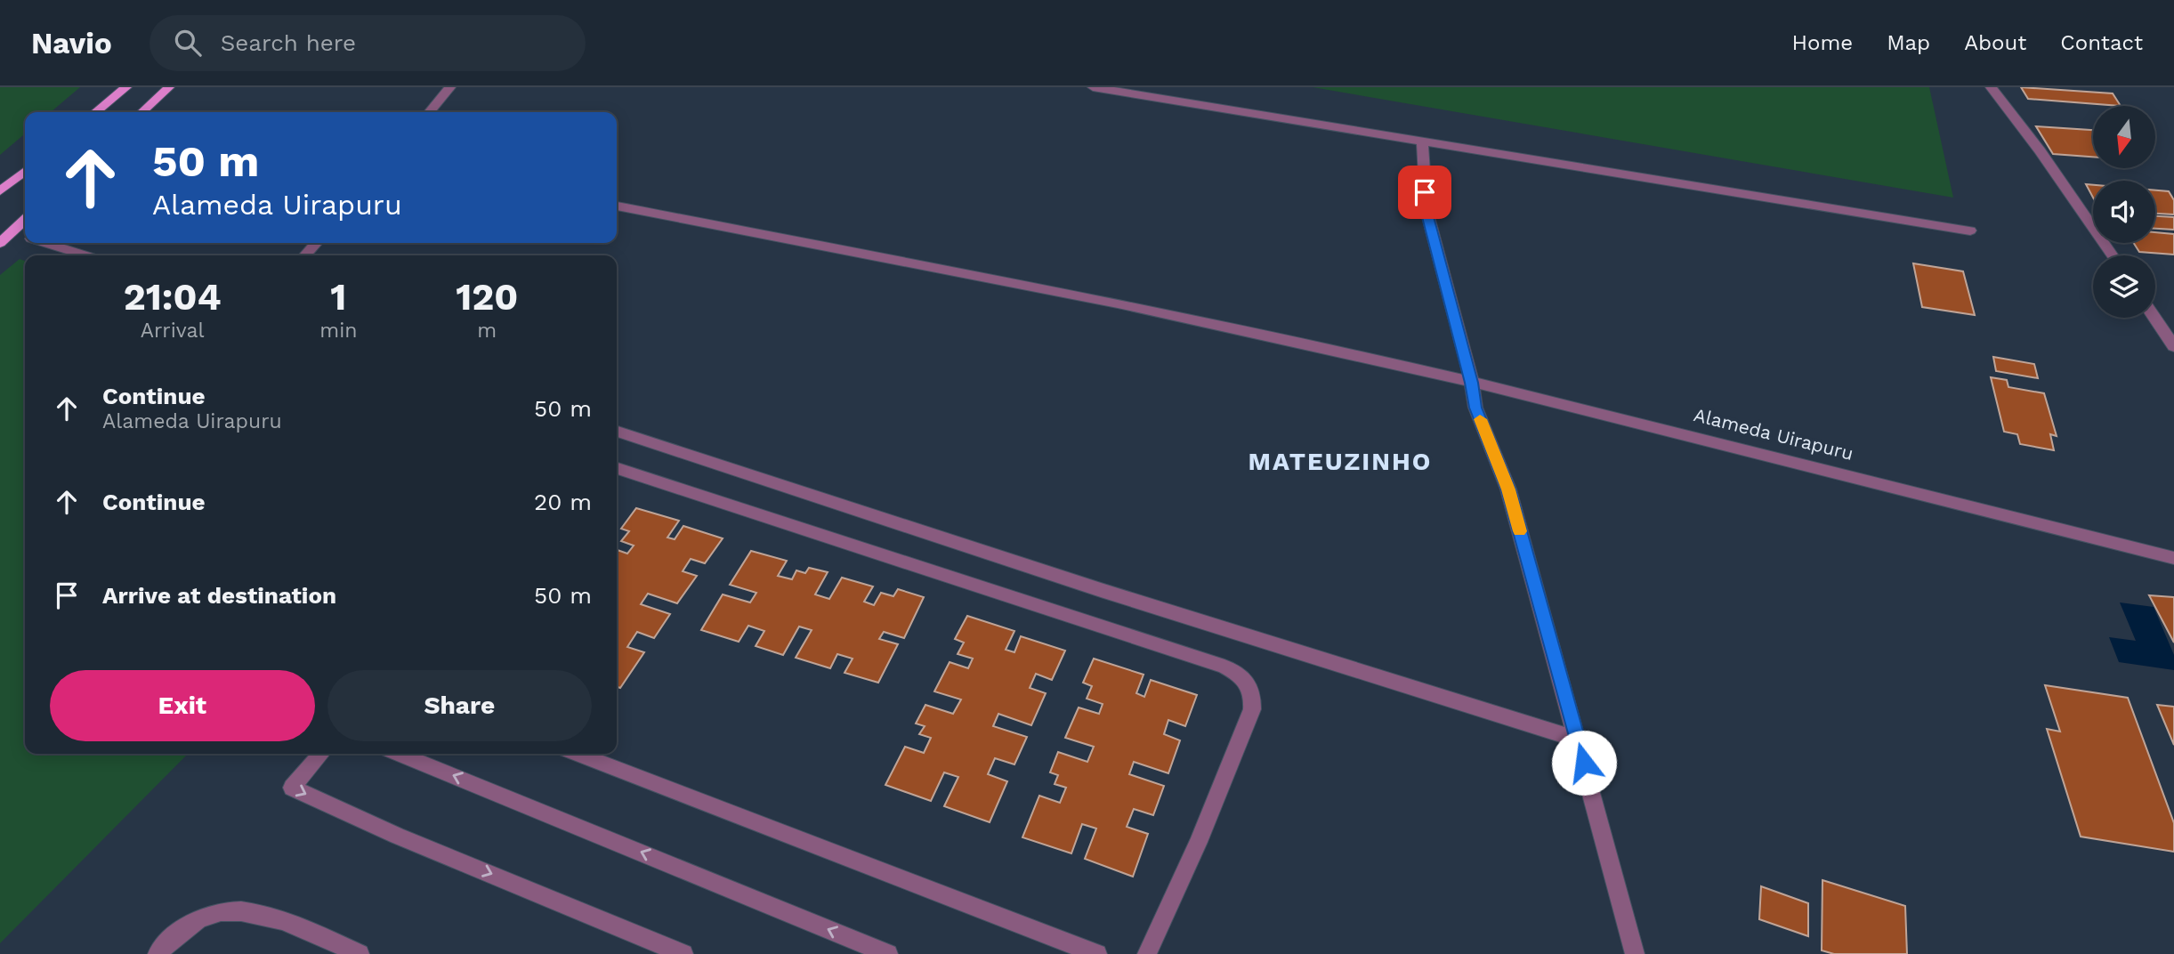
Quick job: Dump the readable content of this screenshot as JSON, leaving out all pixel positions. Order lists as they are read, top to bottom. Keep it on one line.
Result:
{"streets":{"street":["Alameda Uirapuru"]},"districts":["MATEUZINHO"],"north":"bottom","page":{"header":"Navio","search":"Search here","nav":["Home","Map","About","Contact"],"turn":["50 m","Alameda Uirapuru"],"eta":["21:04","Arrival","1","min","120","m"],"list":[{"name":"Continue","note":"Alameda Uirapuru","value":"50 m"},{"name":"Continue","value":"20 m"},{"name":"Arrive at destination","value":"50 m"}],"buttons":["Exit","Share"]}}
